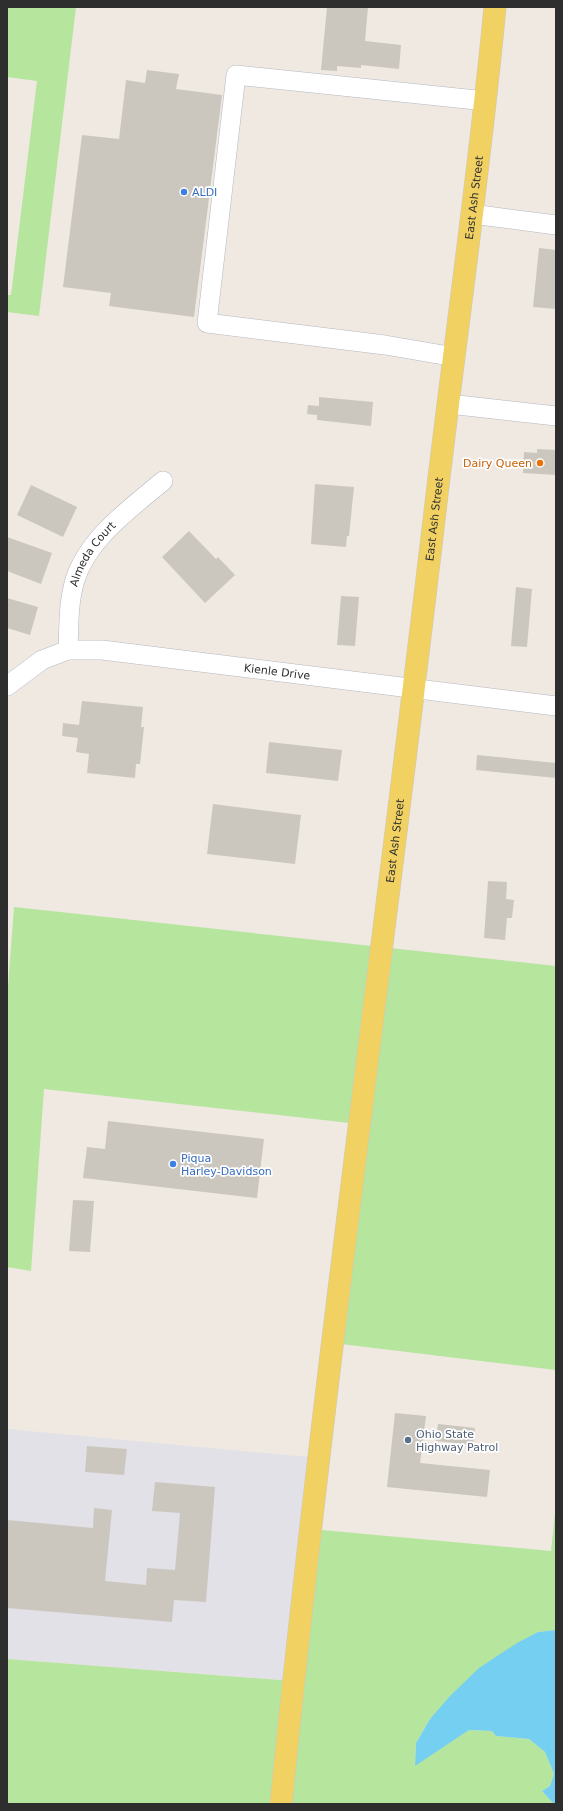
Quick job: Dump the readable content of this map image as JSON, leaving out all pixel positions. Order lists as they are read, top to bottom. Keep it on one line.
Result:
{"streets":{"main road":["East Ash Street"],"street":["Almeda Court","Kienle Drive"]},"crossings":[["East Ash Street","Kienle Drive"],["Almeda Court","Kienle Drive"]],"places":["ALDI","Dairy Queen","Piqua Harley-Davidson","Ohio State Highway Patrol"]}
